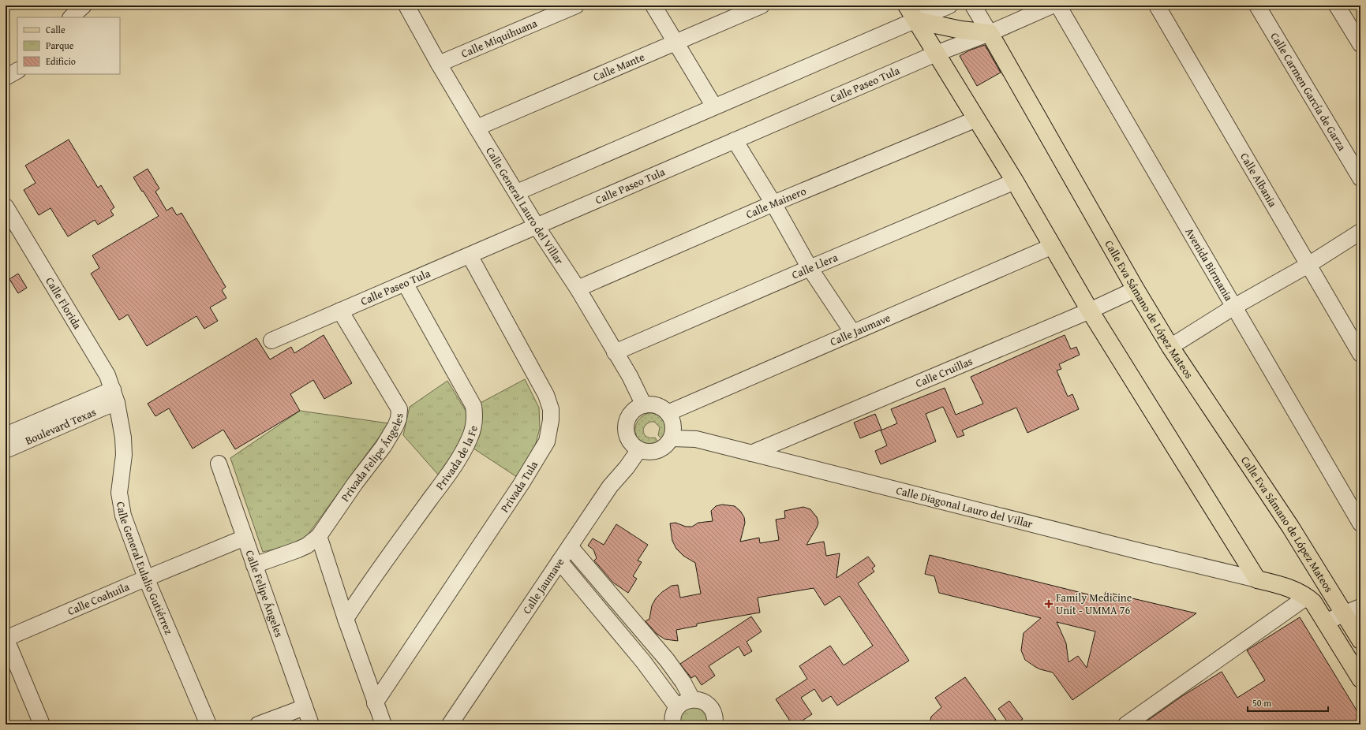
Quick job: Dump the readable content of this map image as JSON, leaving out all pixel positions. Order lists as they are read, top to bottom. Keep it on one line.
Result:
{"streets":{"main road":["Calle Eva Sámano de López Mateos"],"street":["Calle Miquihuana","Calle Mante","Calle Paseo Tula","Calle Carmen García de Garza","Calle Albania","Calle Mainero","Calle General Lauro del Villar","Avenida Birmania","Calle Llera","Calle Florida","Calle Jaumave","Calle Cruillas","Boulevard Texas","Privada de la Fe","Privada Felipe Ángeles","Privada Tula","Calle Diagonal Lauro del Villar","Calle General Eulalio Gutiérrez","Calle Felipe Ángeles","Calle Coahuila"]},"crossings":[["Calle Miquihuana","Calle General Lauro del Villar"],["Calle Mante","Calle General Lauro del Villar"],["Calle Paseo Tula","Calle General Lauro del Villar"],["Calle Paseo Tula","Calle Eva Sámano de López Mateos"],["Calle Paseo Tula","Privada de la Fe"],["Calle Paseo Tula","Privada Felipe Ángeles"],["Calle Paseo Tula","Privada Tula"],["Calle Mainero","Calle General Lauro del Villar"],["Calle General Lauro del Villar","Calle Llera"],["Calle General Lauro del Villar","Calle Jaumave"],["Calle General Lauro del Villar","Calle Diagonal Lauro del Villar"],["Calle Florida","Boulevard Texas"],["Calle Florida","Calle General Eulalio Gutiérrez"],["Calle Eva Sámano de López Mateos","Calle Cruillas"],["Calle Eva Sámano de López Mateos","Calle Diagonal Lauro del Villar"],["Calle Jaumave","Calle Diagonal Lauro del Villar"],["Calle Cruillas","Calle Diagonal Lauro del Villar"],["Boulevard Texas","Calle General Eulalio Gutiérrez"],["Privada Felipe Ángeles","Calle Felipe Ángeles"],["Calle General Eulalio Gutiérrez","Calle Coahuila"],["Calle Felipe Ángeles","Calle Coahuila"]],"places":{"health":["Family Medicine Unit - UMMA 76"]},"legend":["Calle","Parque","Edificio"],"scale_bar":"50 m"}
